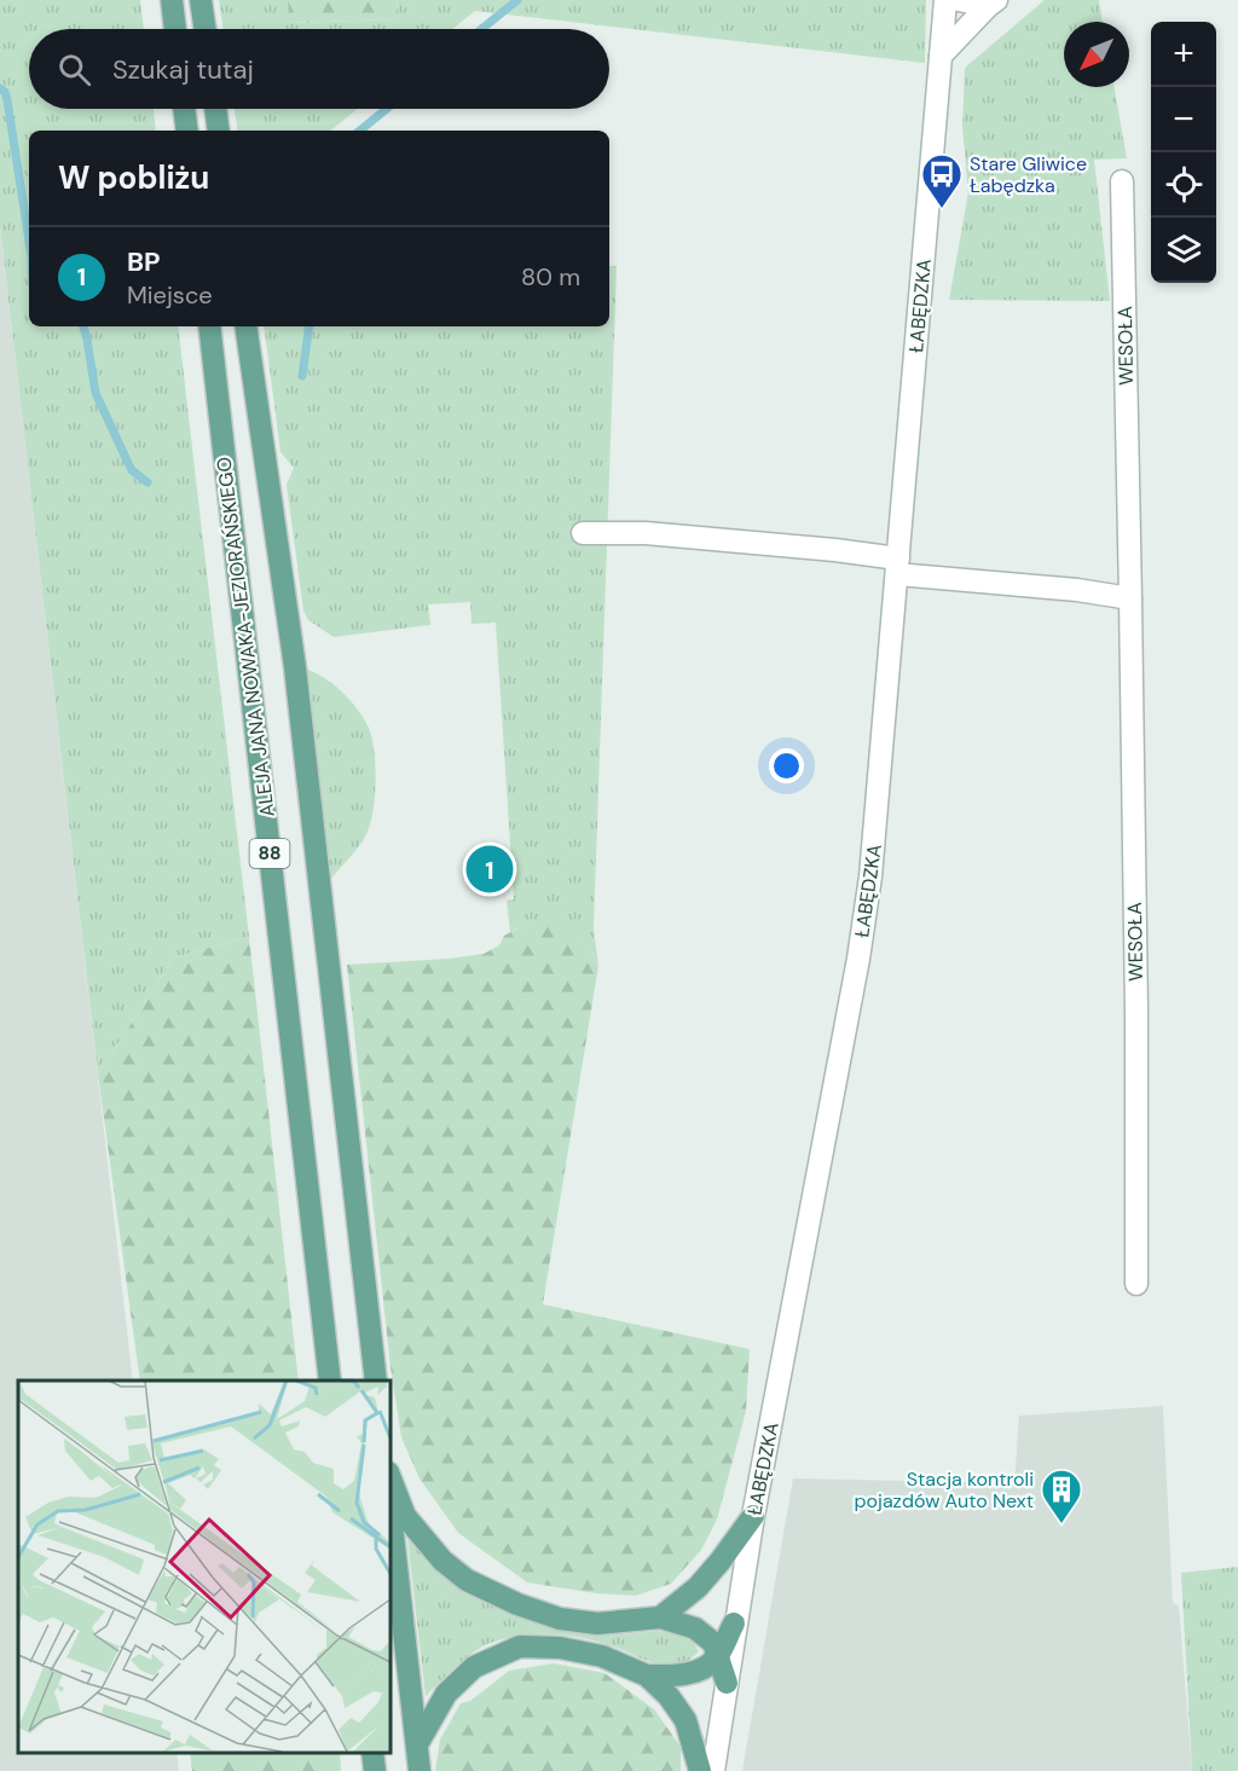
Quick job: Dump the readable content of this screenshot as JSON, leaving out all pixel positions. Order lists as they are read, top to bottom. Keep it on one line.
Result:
{"streets":{"main road":["ALEJA JANA NOWAKA-JEZIORAŃSKIEGO","88"],"street":["ŁABĘDZKA","WESOŁA"]},"places":{"bus stop":["Stare Gliwice Łabędzka"],"building":["Stacja kontroli pojazdów Auto Next"]},"north":"bottom left","page":{"map_buttons":["+","−"],"search":"Szukaj tutaj","heading":"W pobliżu","list":[{"mark":"1","name":"BP","note":"Miejsce","value":"80 m"}],"pins":"1"}}
